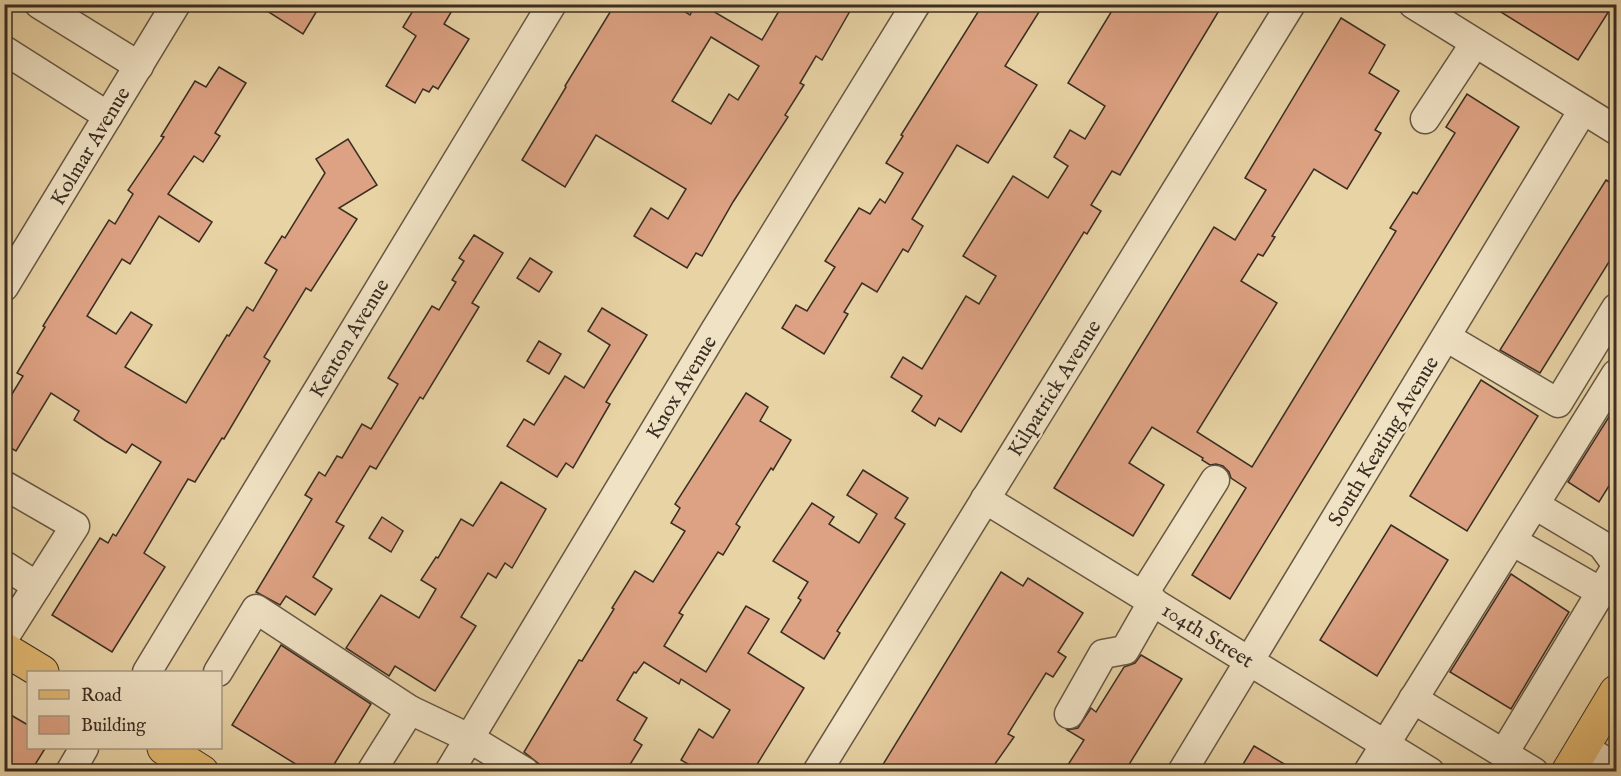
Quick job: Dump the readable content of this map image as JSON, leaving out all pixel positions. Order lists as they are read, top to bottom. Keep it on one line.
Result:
{"streets":{"street":["Kolmar Avenue","Kenton Avenue","Knox Avenue","Kilpatrick Avenue","South Keating Avenue","104th Street"]},"crossings":[["Kilpatrick Avenue","104th Street"],["South Keating Avenue","104th Street"]],"legend":["Road","Building"]}
